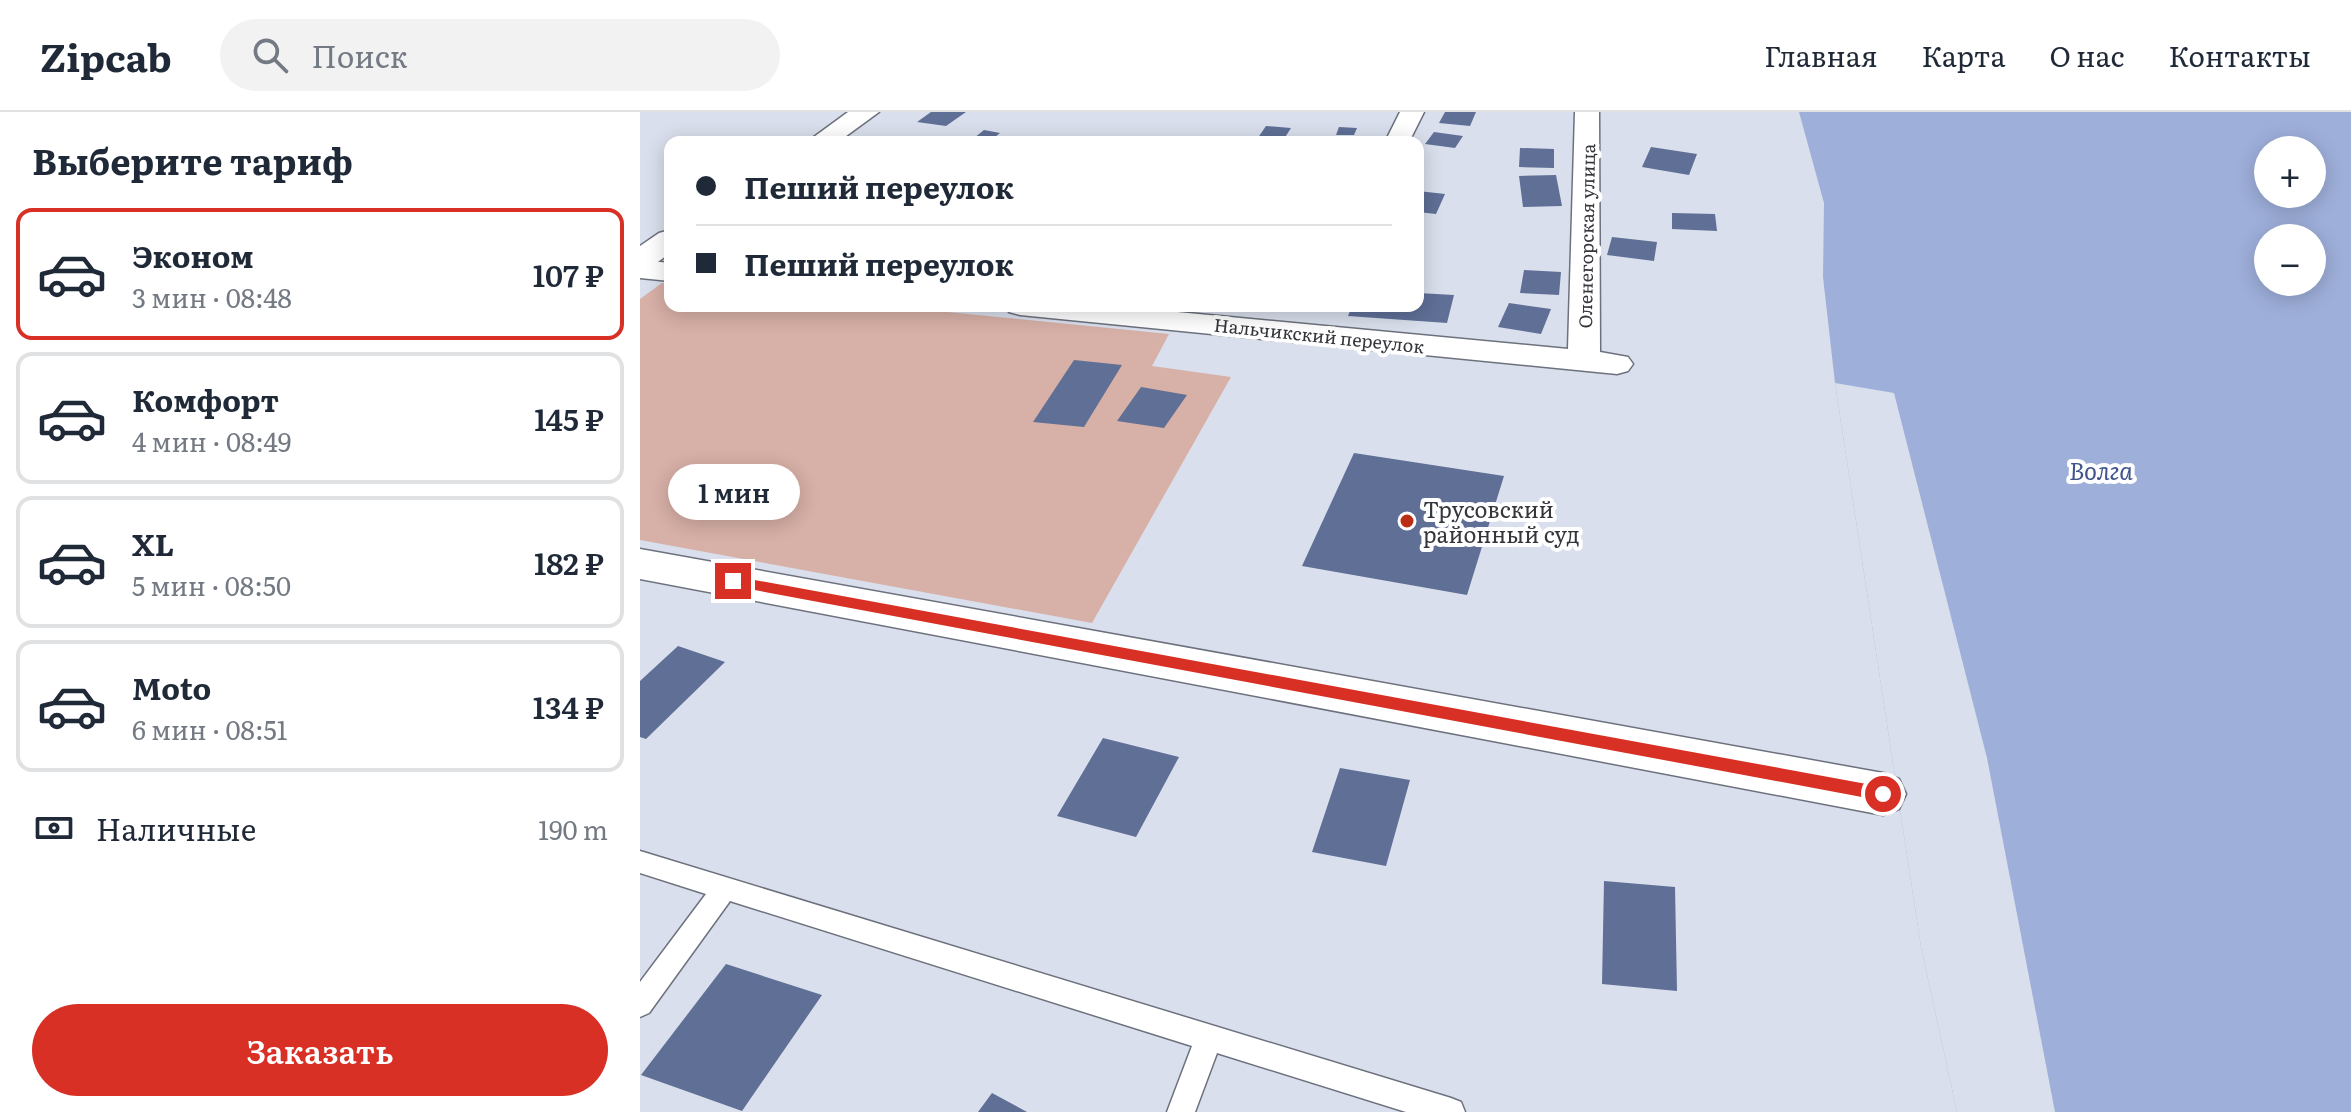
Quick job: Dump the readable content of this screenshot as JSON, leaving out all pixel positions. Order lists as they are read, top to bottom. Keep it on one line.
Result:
{"streets":{"street":["Оленегорская улица","Нальчикский переулок"]},"crossings":[["Оленегорская улица","Нальчикский переулок"]],"water":["Волга"],"places":["Трусовский районный суд"],"page":{"header":"Zipcab","search":"Поиск","nav":["Главная","Карта","О нас","Контакты"],"heading":"Выберите тариф","map_buttons":["+","−"],"banner":["Пеший переулок","Пеший переулок"],"list":[{"name":"Эконом","note":"3 мин · 08:48","value":"107 ₽"},{"name":"Комфорт","note":"4 мин · 08:49","value":"145 ₽"},{"name":"XL","note":"5 мин · 08:50","value":"182 ₽"},{"name":"Moto","note":"6 мин · 08:51","value":"134 ₽"}],"bubble":"1 мин","pay":["Наличные","190 m"],"buttons":"Заказать"}}
